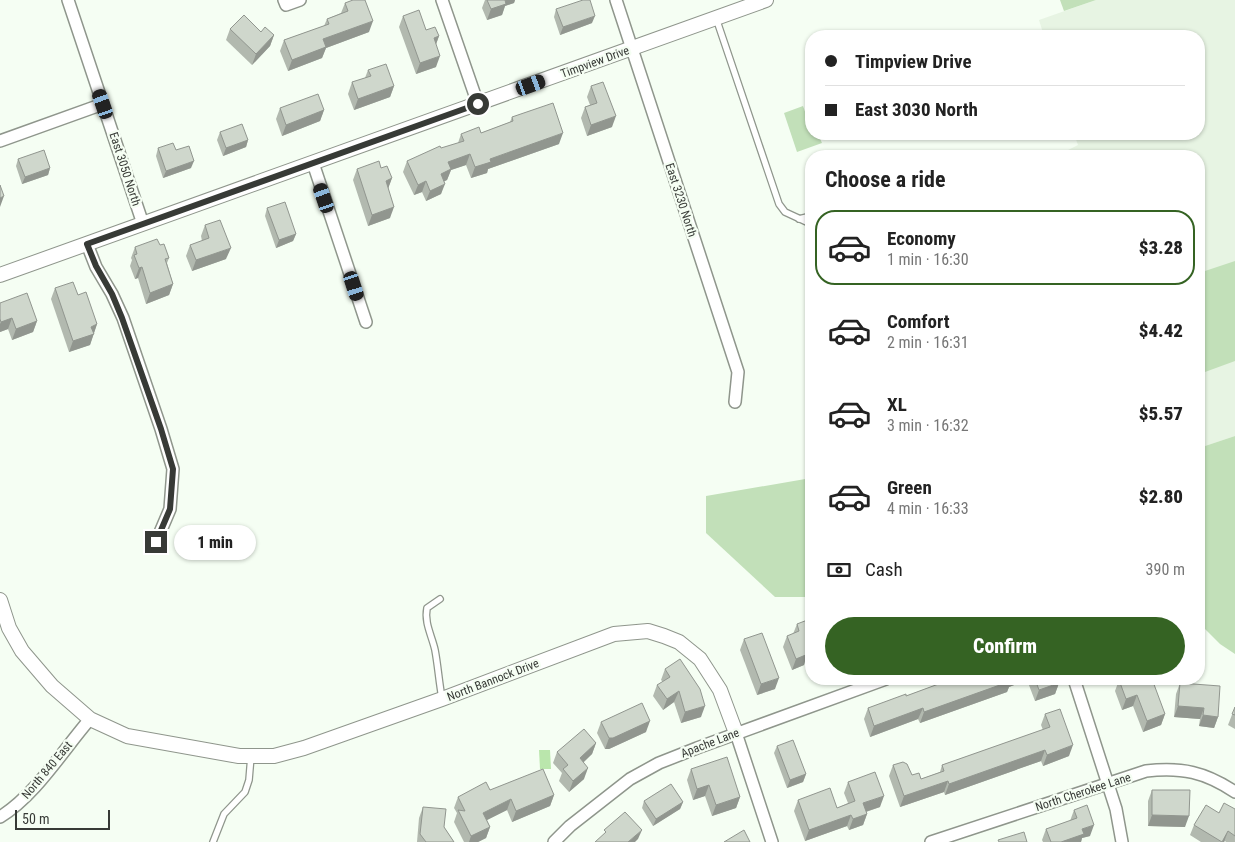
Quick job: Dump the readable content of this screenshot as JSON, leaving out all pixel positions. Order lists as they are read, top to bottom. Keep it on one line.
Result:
{"streets":{"street":["Timpview Drive","East 3050 North","East 3230 North","North Bannock Drive","Apache Lane","North 840 East","North Cherokee Lane"]},"crossings":[["Timpview Drive","East 3050 North"],["Timpview Drive","East 3230 North"],["North Bannock Drive","Apache Lane"],["North Bannock Drive","North 840 East"]],"scale_bar":"50 m","page":{"banner":["Timpview Drive","East 3030 North"],"heading":"Choose a ride","list":[{"name":"Economy","note":"1 min · 16:30","value":"$3.28"},{"name":"Comfort","note":"2 min · 16:31","value":"$4.42"},{"name":"XL","note":"3 min · 16:32","value":"$5.57"},{"name":"Green","note":"4 min · 16:33","value":"$2.80"}],"bubble":"1 min","pay":["Cash","390 m"],"buttons":"Confirm","scale":"50 m"}}
